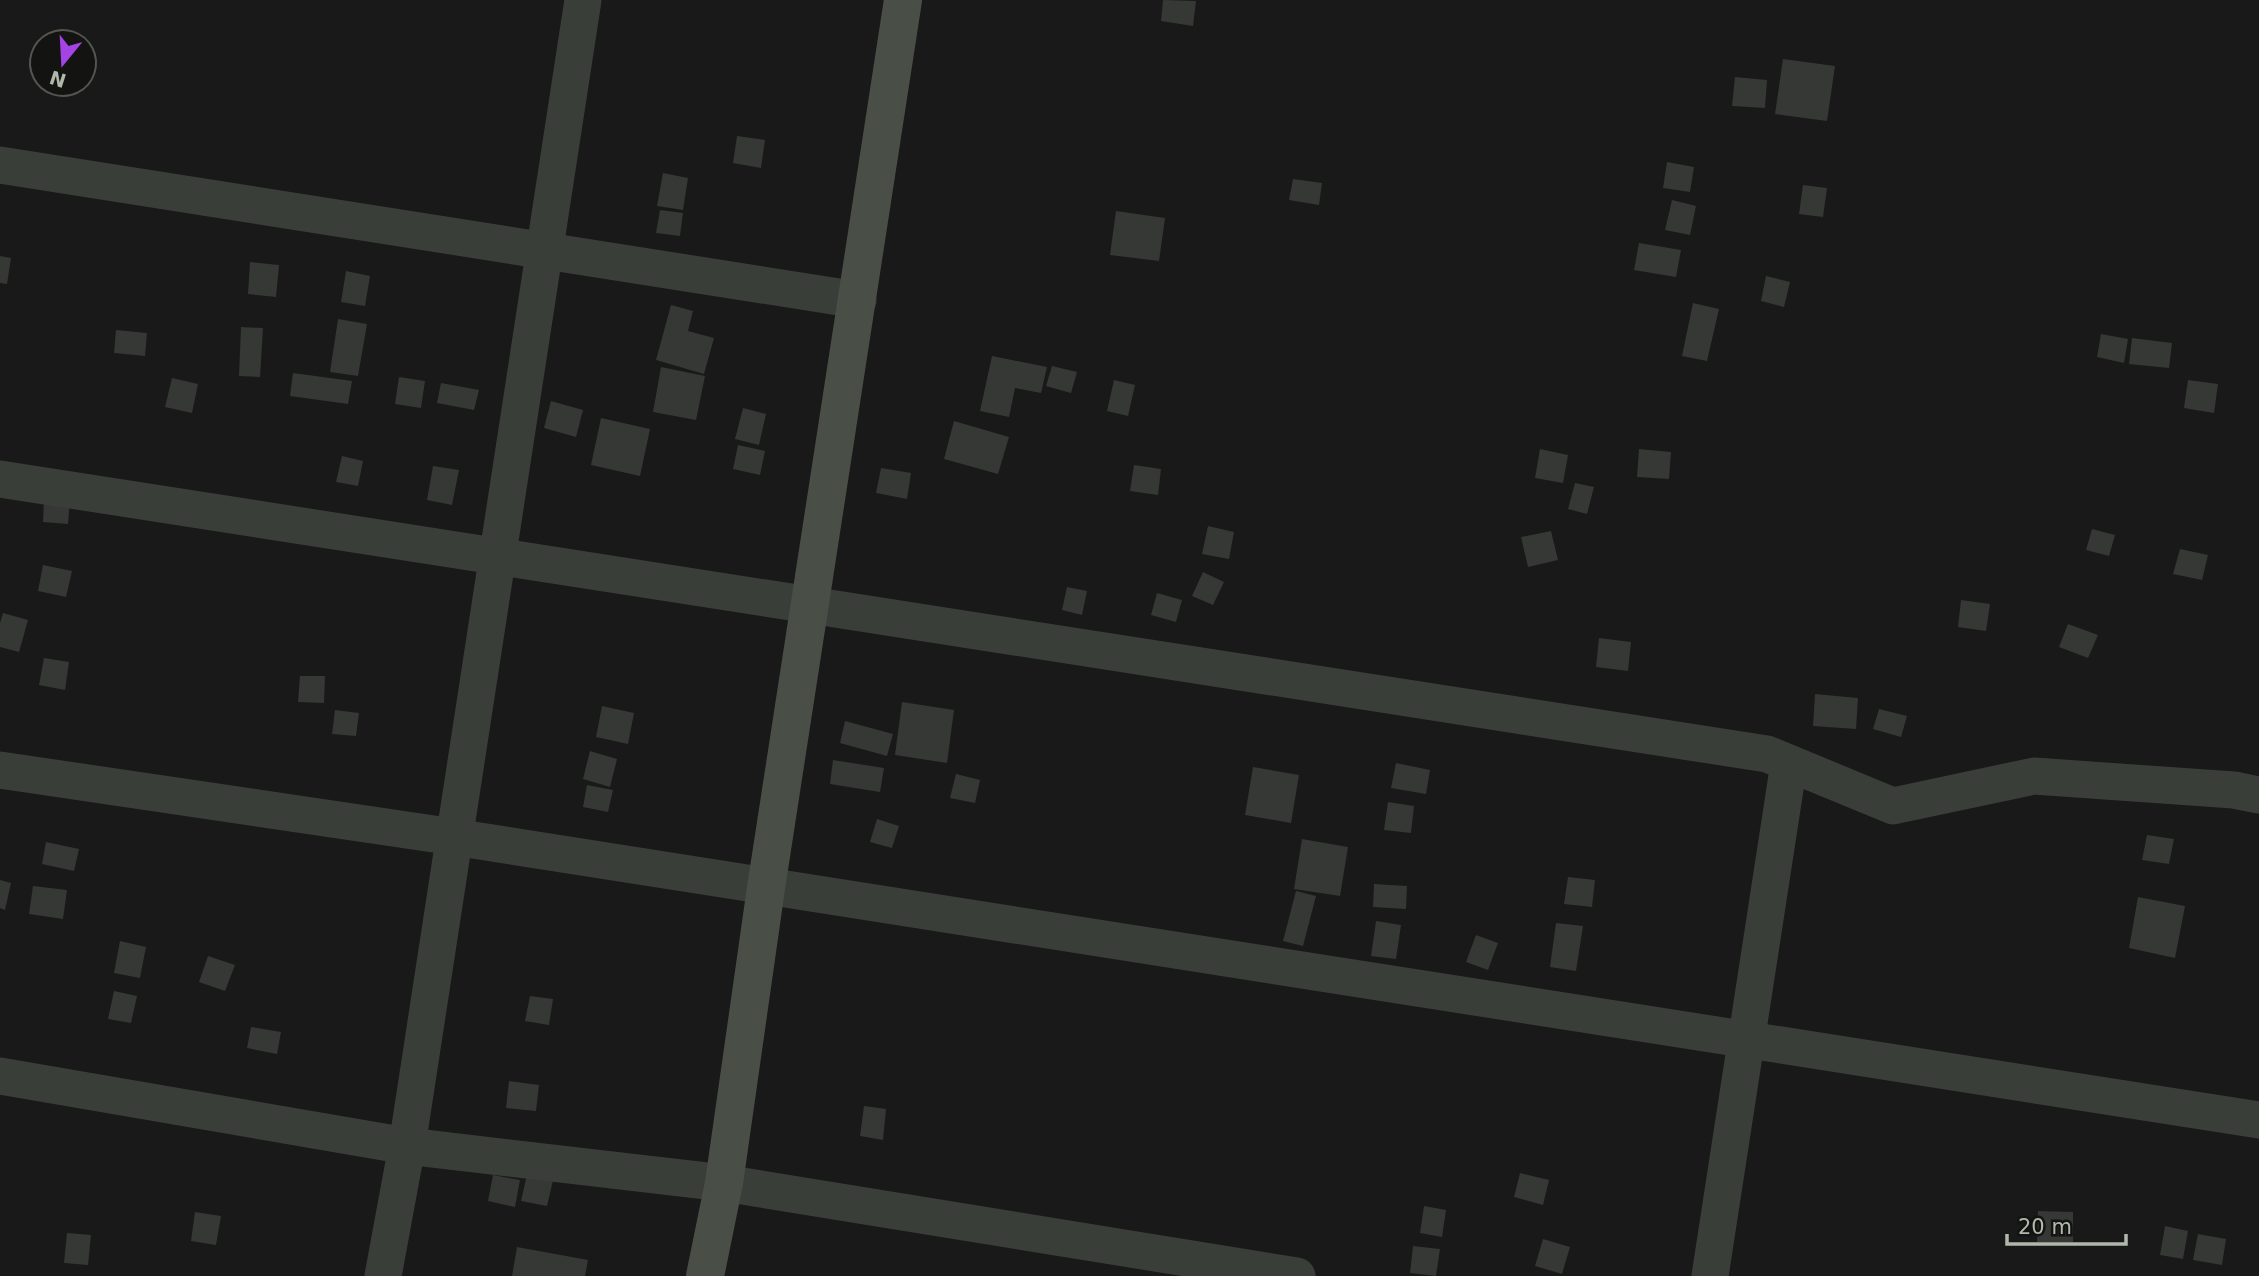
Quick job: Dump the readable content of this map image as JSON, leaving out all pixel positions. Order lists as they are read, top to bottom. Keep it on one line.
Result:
{"scale_bar":"20 m","north":"bottom"}
